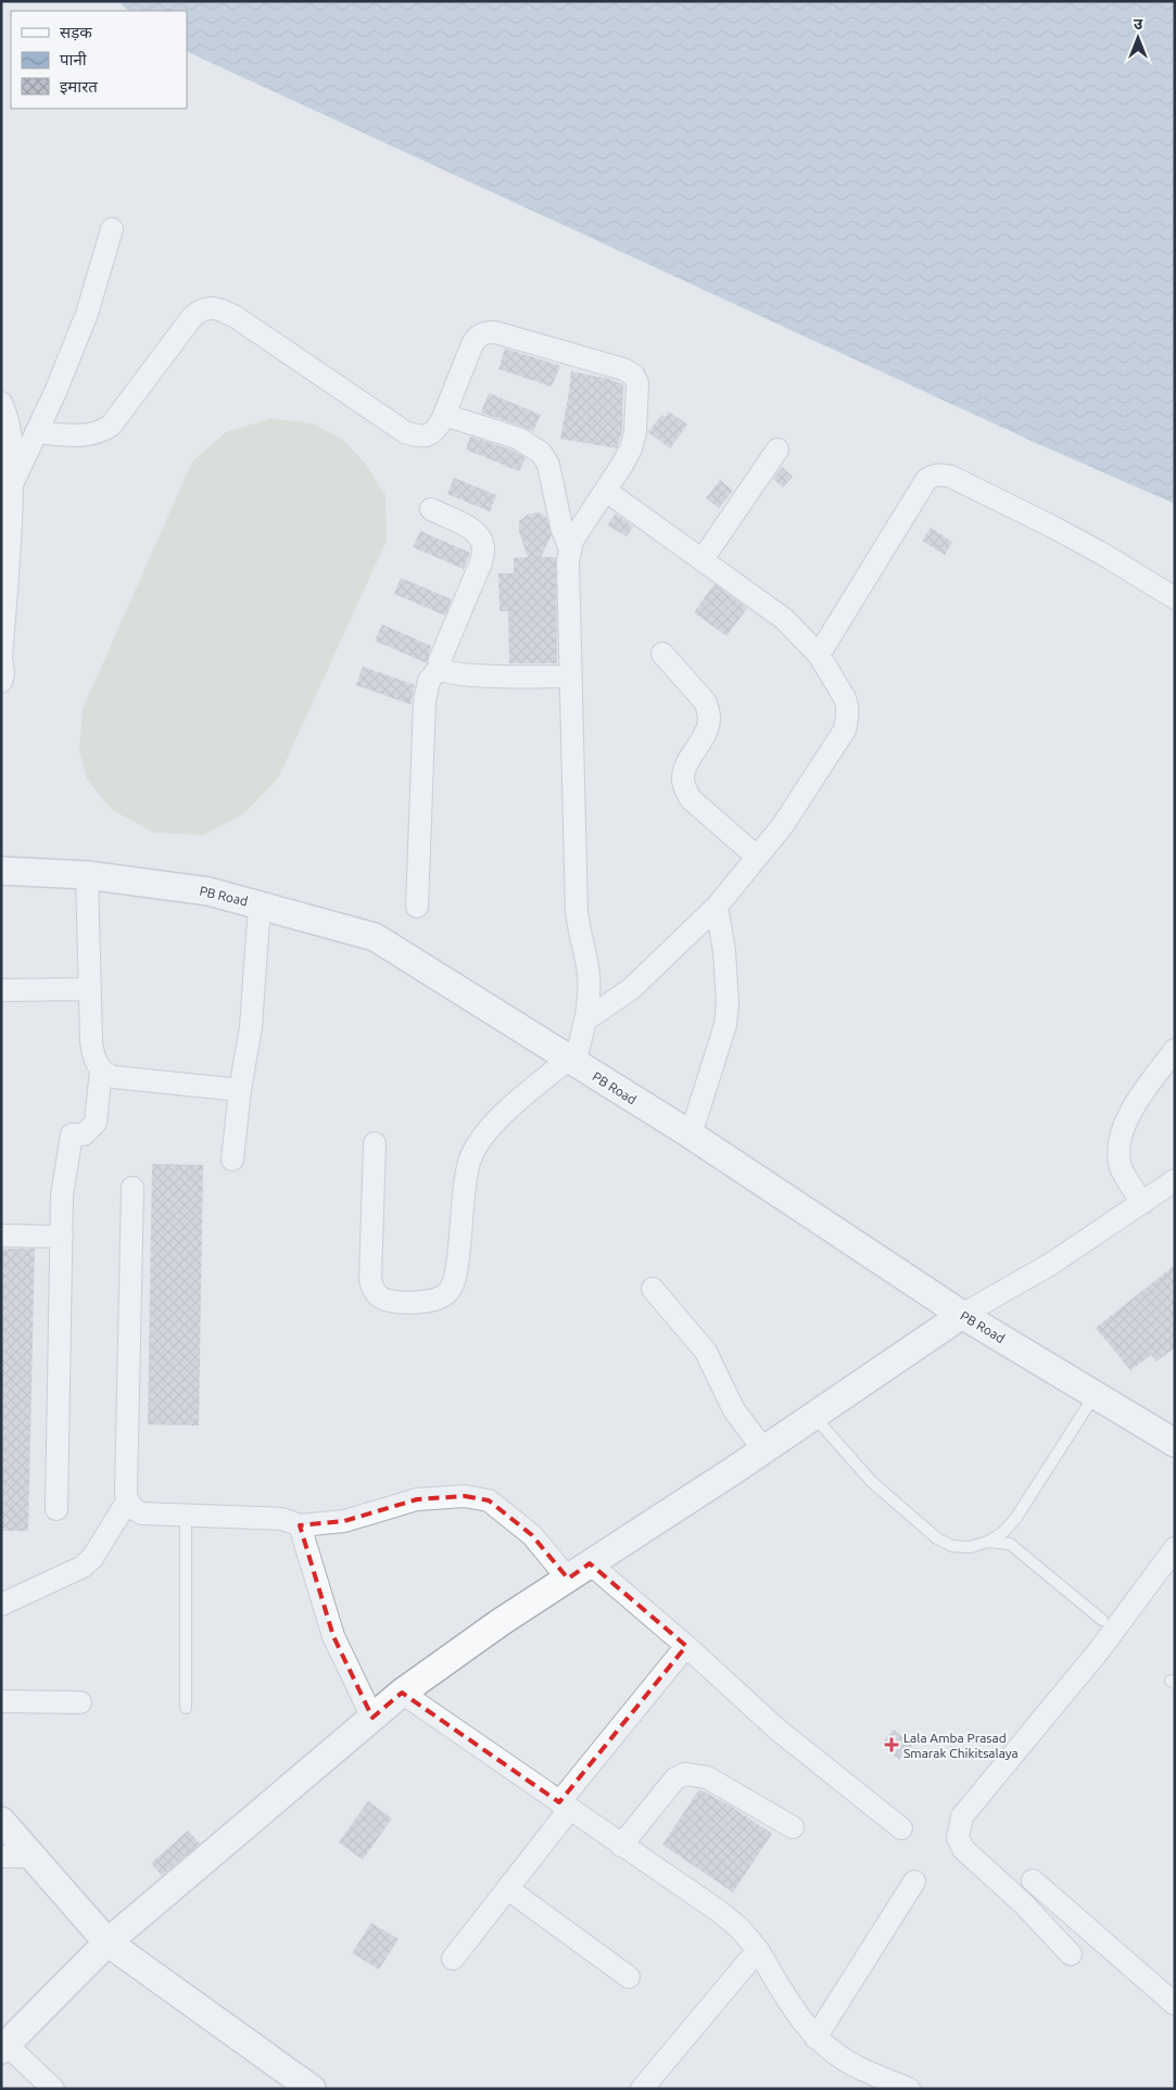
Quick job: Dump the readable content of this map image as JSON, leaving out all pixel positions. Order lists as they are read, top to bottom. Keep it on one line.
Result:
{"streets":{"street":["PB Road"]},"places":{"health":["Lala Amba Prasad Smarak Chikitsalaya"]},"legend":["सड़क","पानी","इमारत"],"north":"top"}
